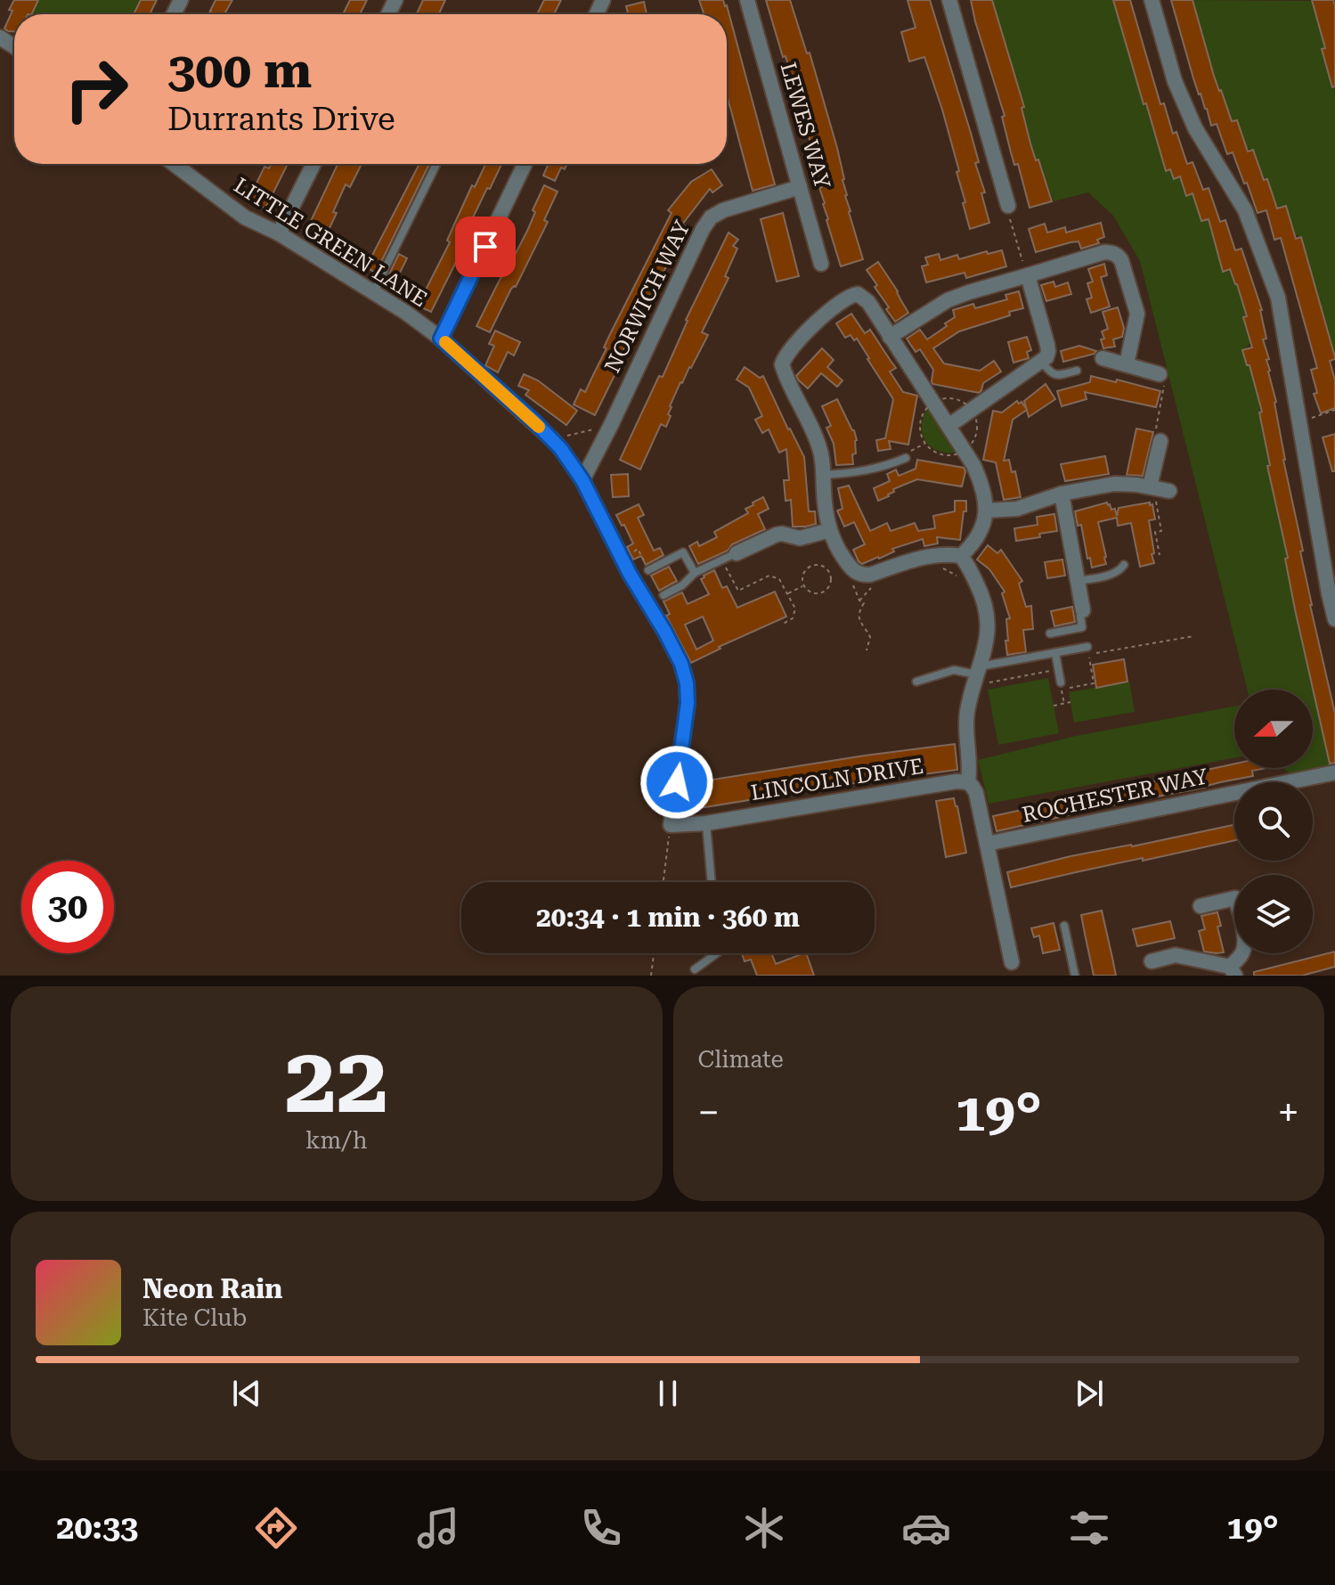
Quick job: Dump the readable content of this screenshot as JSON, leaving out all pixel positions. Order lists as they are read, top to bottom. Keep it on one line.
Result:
{"streets":{"street":["LEWES WAY","LITTLE GREEN LANE","NORWICH WAY","LINCOLN DRIVE","ROCHESTER WAY"]},"crossings":[["LEWES WAY","NORWICH WAY"],["LITTLE GREEN LANE","NORWICH WAY"],["LITTLE GREEN LANE","LINCOLN DRIVE"]],"north":"left","page":{"turn":["300 m","Durrants Drive"],"limit":"30","trip":"20:34 · 1 min · 360 m","tile":[["22","km/h"],"Climate"],"heat":["−","19°","+"],"song":["Neon Rain","Kite Club"],"tabs":["20:33","19°"]}}
